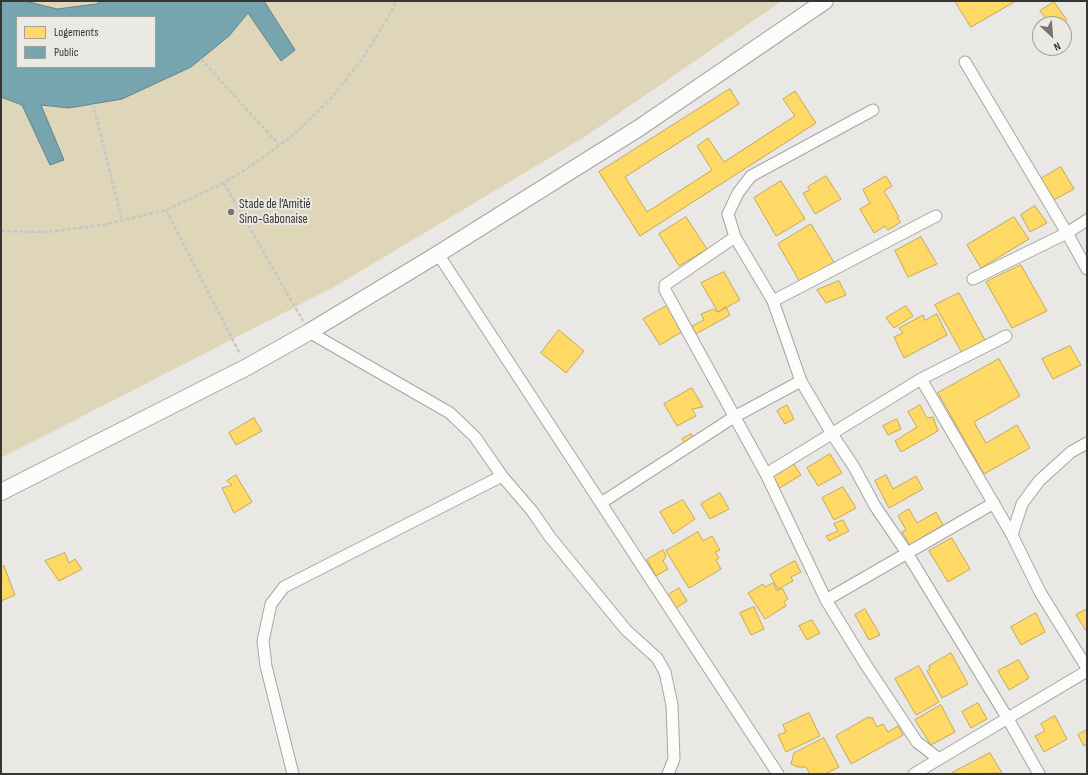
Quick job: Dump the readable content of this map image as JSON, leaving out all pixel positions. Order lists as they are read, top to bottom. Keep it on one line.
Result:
{"places":["Stade de l’Amitié Sino-Gabonaise"],"legend":["Logements","Public"],"north":"bottom right"}
